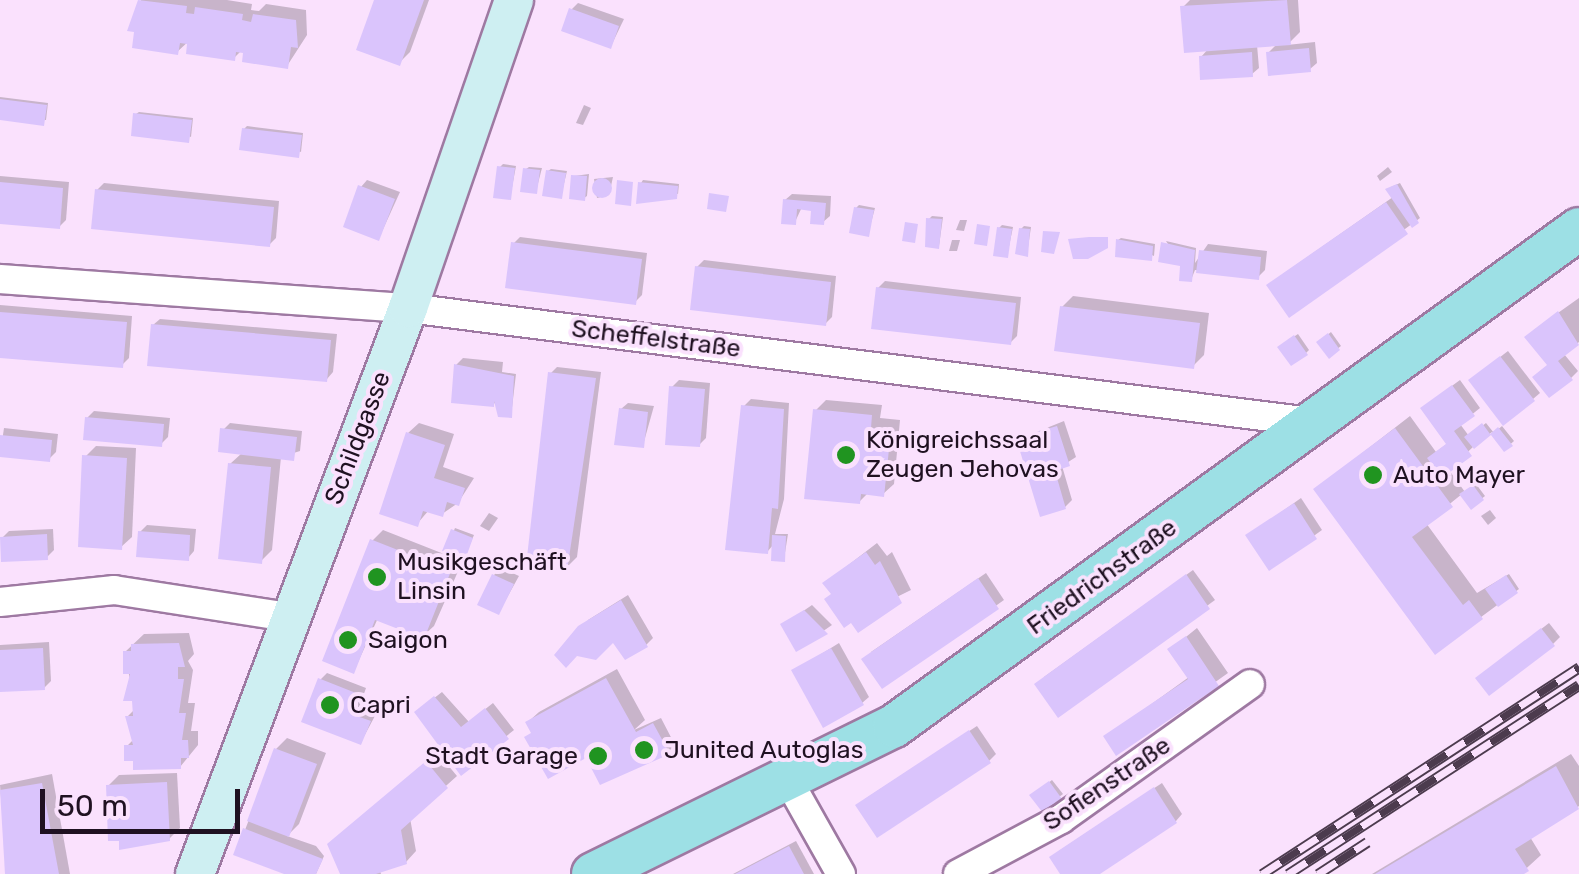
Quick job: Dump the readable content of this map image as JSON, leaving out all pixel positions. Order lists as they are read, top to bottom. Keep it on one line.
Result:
{"streets":{"main road":["Friedrichstraße"],"street":["Scheffelstraße","Schildgasse","Sofienstraße"]},"crossings":[["Scheffelstraße","Schildgasse"],["Scheffelstraße","Friedrichstraße"]],"places":["Königreichssaal Zeugen Jehovas","Auto Mayer","Musikgeschäft Linsin","Saigon","Capri","Junited Autoglas","Stadt Garage"],"scale_bar":"50 m"}
